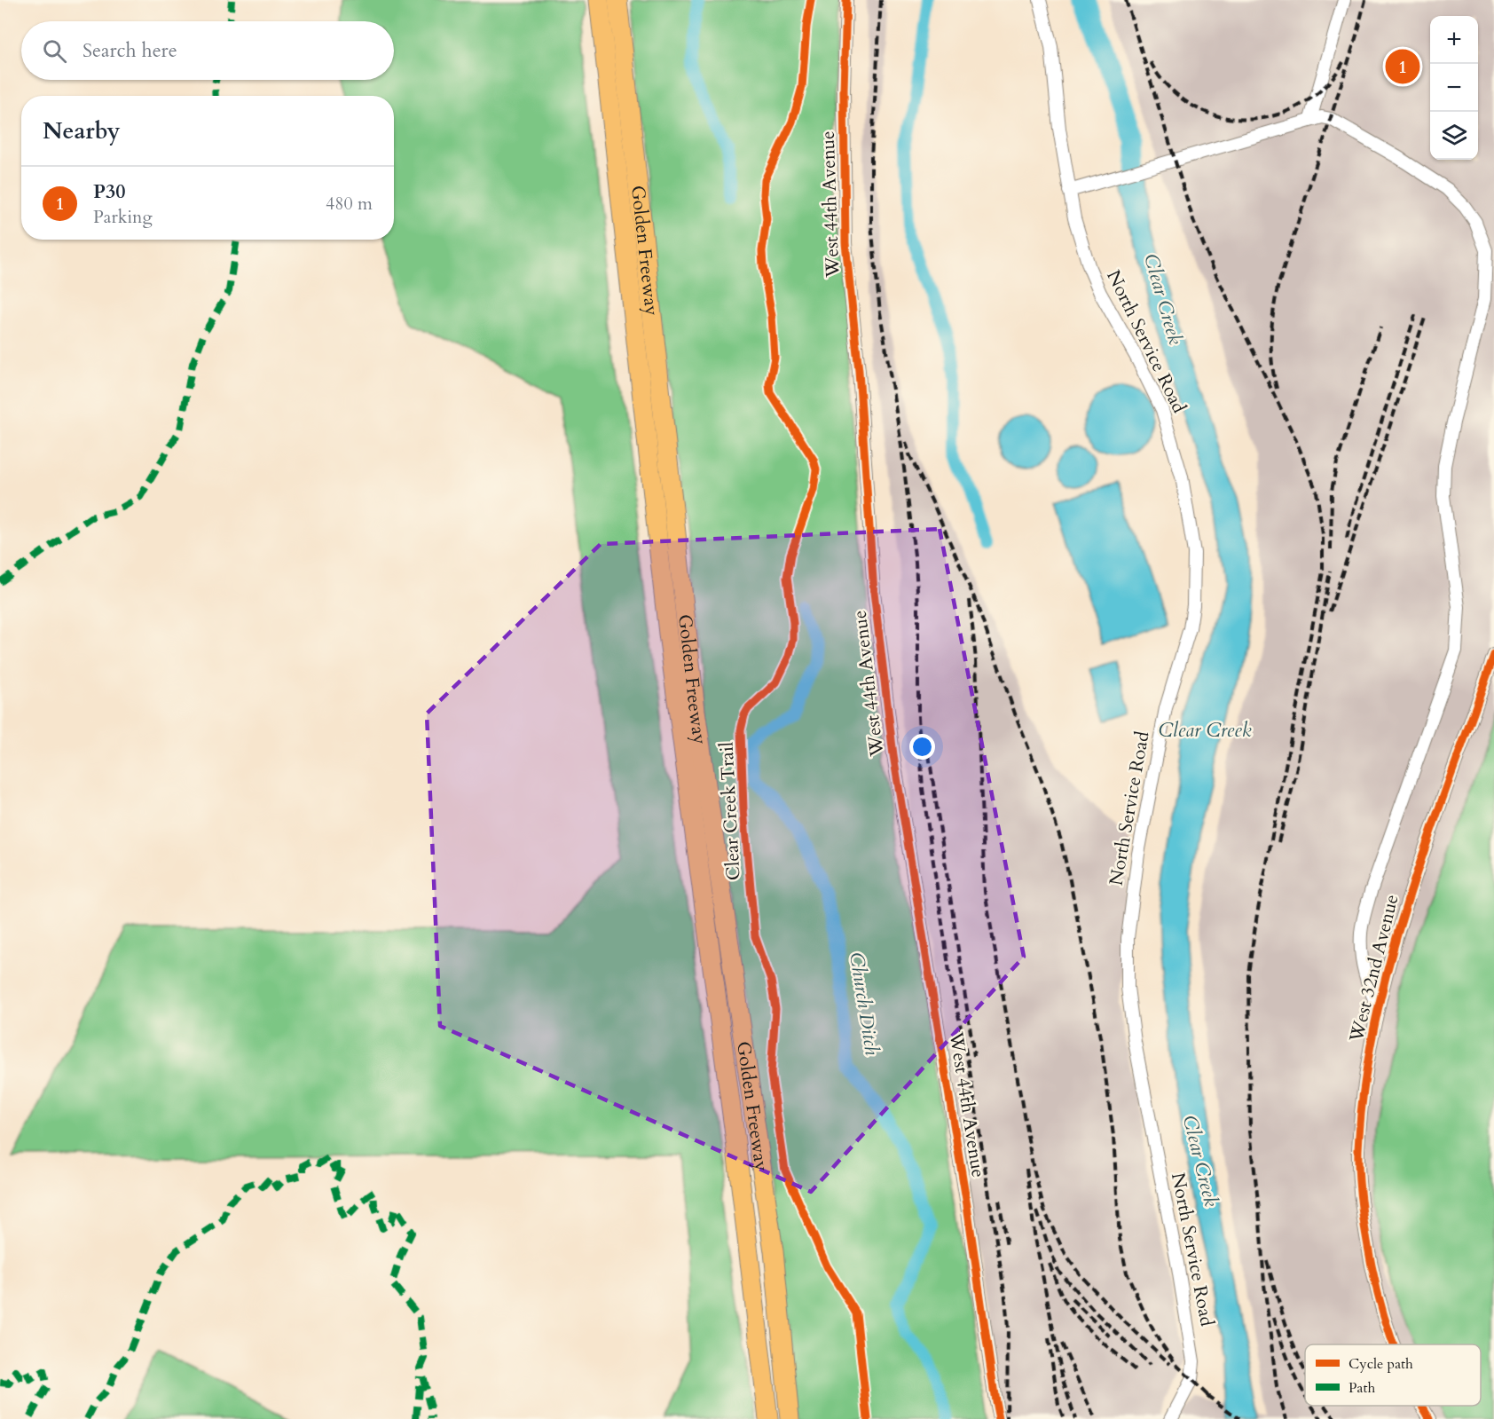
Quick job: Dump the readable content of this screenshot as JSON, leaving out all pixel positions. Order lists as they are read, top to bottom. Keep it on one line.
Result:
{"streets":{"highway":["Golden Freeway"],"street":["West 44th Avenue","North Service Road","West 32nd Avenue"],"cycle path":["Clear Creek Trail"]},"water":["Clear Creek","Church Ditch"],"legend":["Cycle path","Path"],"page":{"map_buttons":["+","−"],"search":"Search here","pins":"1","heading":"Nearby","list":[{"mark":"1","name":"P30","note":"Parking","value":"480 m"}]}}
